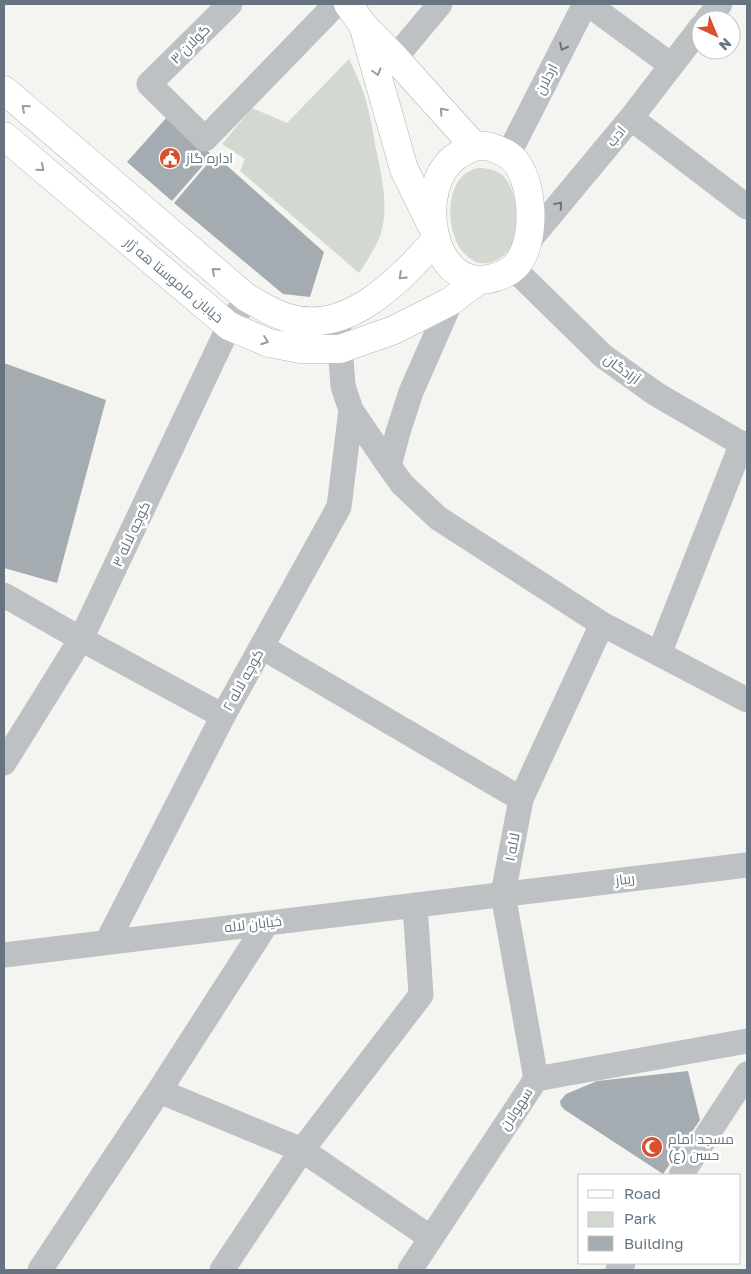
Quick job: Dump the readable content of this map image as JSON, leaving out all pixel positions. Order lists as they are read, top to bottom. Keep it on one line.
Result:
{"streets":{"street":["گولان ۳","اردلان","ادب","خیابان ماموستا هه ژار","آزادگان","کوچه لاله ۳","کوچه لاله ۲","لاله ۱","ریباز","خیابان لاله","سهولان"]},"crossings":[["اردلان","ادب"],["اردلان","خیابان ماموستا هه ژار"],["اردلان","آزادگان"],["ادب","خیابان ماموستا هه ژار"],["ادب","آزادگان"],["خیابان ماموستا هه ژار","آزادگان"],["خیابان ماموستا هه ژار","کوچه لاله ۳"],["کوچه لاله ۲","خیابان لاله"],["لاله ۱","ریباز"],["لاله ۱","خیابان لاله"],["لاله ۱","سهولان"],["ریباز","خیابان لاله"],["ریباز","سهولان"],["خیابان لاله","سهولان"]],"places":{"public building":["اداره گاز"],"mosque":["مسجد امام حسن (ع)"]},"legend":["Road","Park","Building"],"north":"bottom right"}
